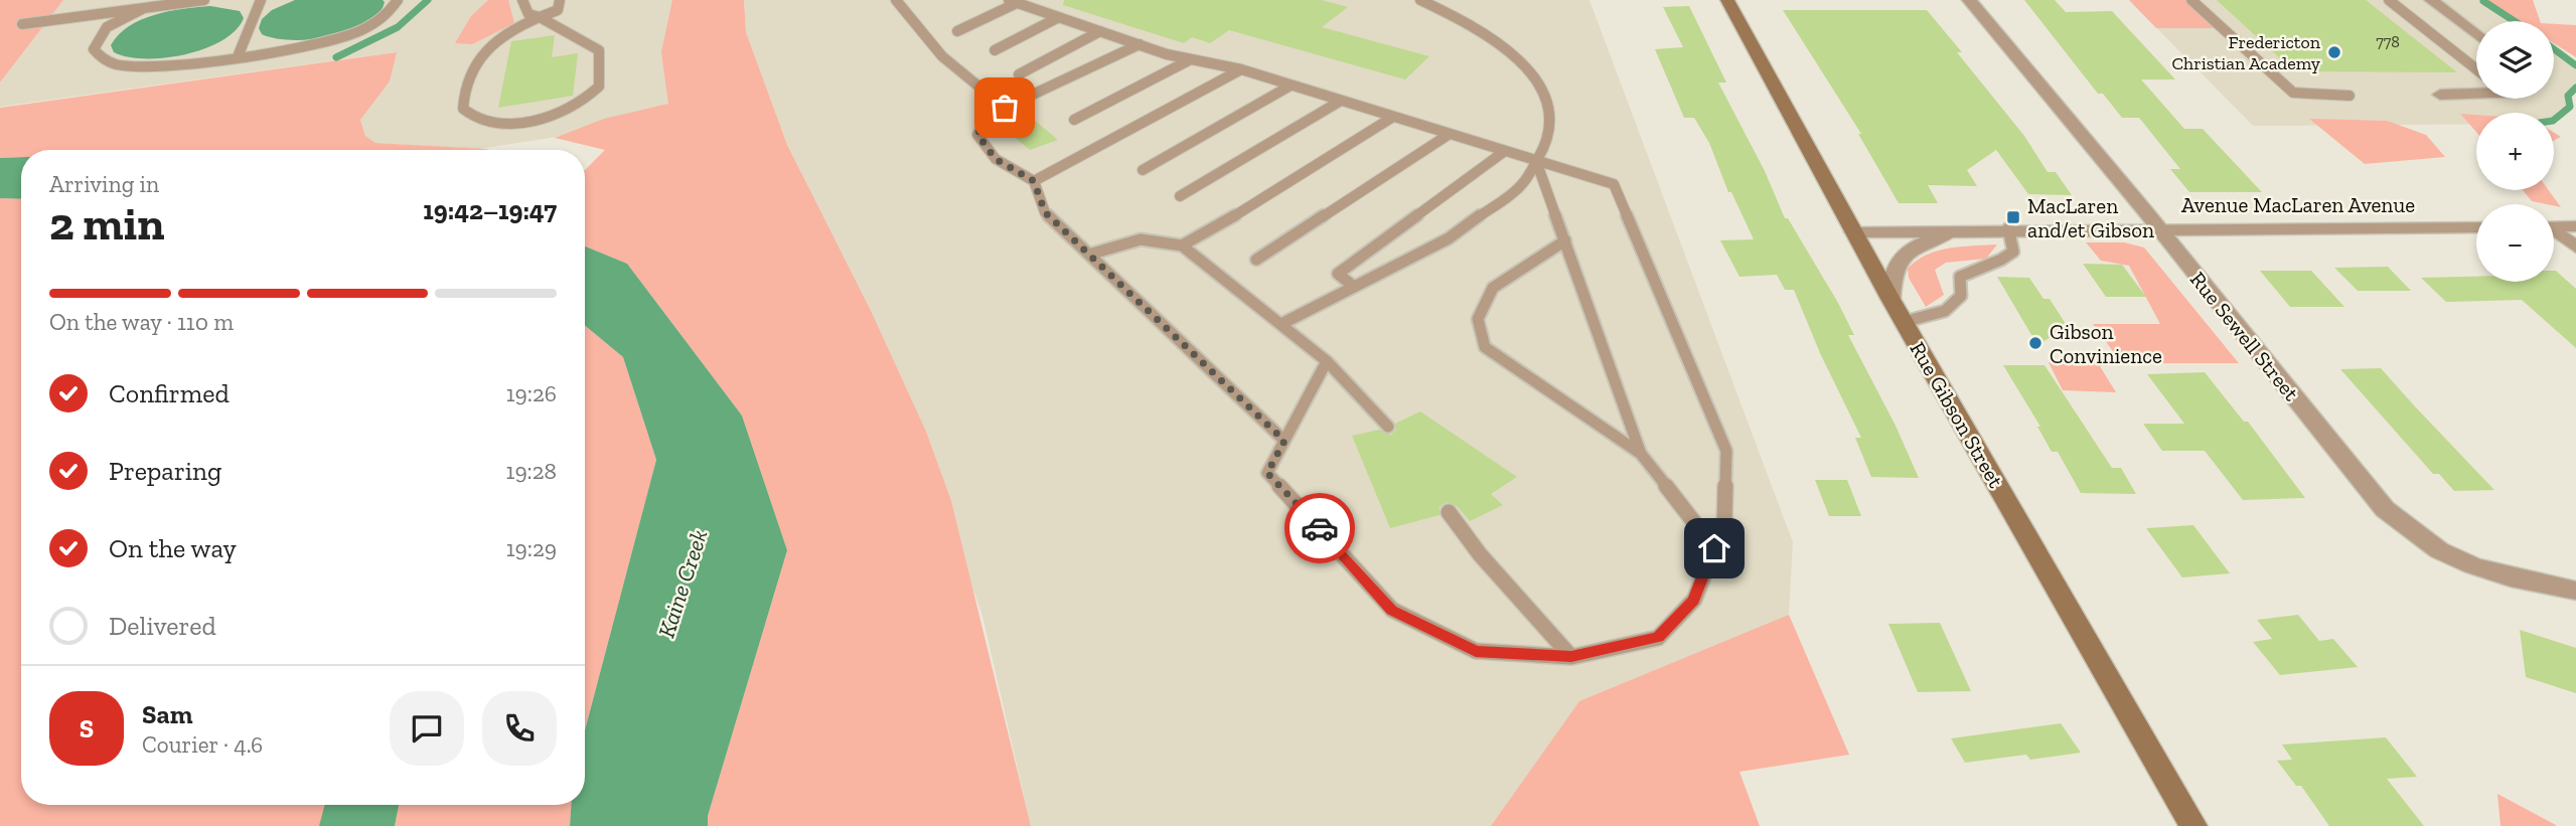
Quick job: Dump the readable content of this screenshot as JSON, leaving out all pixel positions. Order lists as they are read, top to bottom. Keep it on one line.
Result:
{"streets":{"main road":["Rue Gibson Street"],"street":["Avenue MacLaren Avenue","Rue Sewell Street"]},"crossings":[["Avenue MacLaren Avenue","Rue Sewell Street"],["Avenue MacLaren Avenue","Rue Gibson Street"]],"water":["Kaine Creek"],"places":{"other":["Fredericton Christian Academy","Gibson Convinience"],"transit":["MacLaren and/et Gibson"]},"house_numbers":["778"],"page":{"map_buttons":["+","−"],"heading":["2 min","Arriving in","19:42–19:47"],"panel":["Sam","Courier · 4.6"],"bar":"On the way · 110 m","list":[["Confirmed","19:26"],["Preparing","19:28"],["On the way","19:29"],"Delivered"],"round":"S"}}
